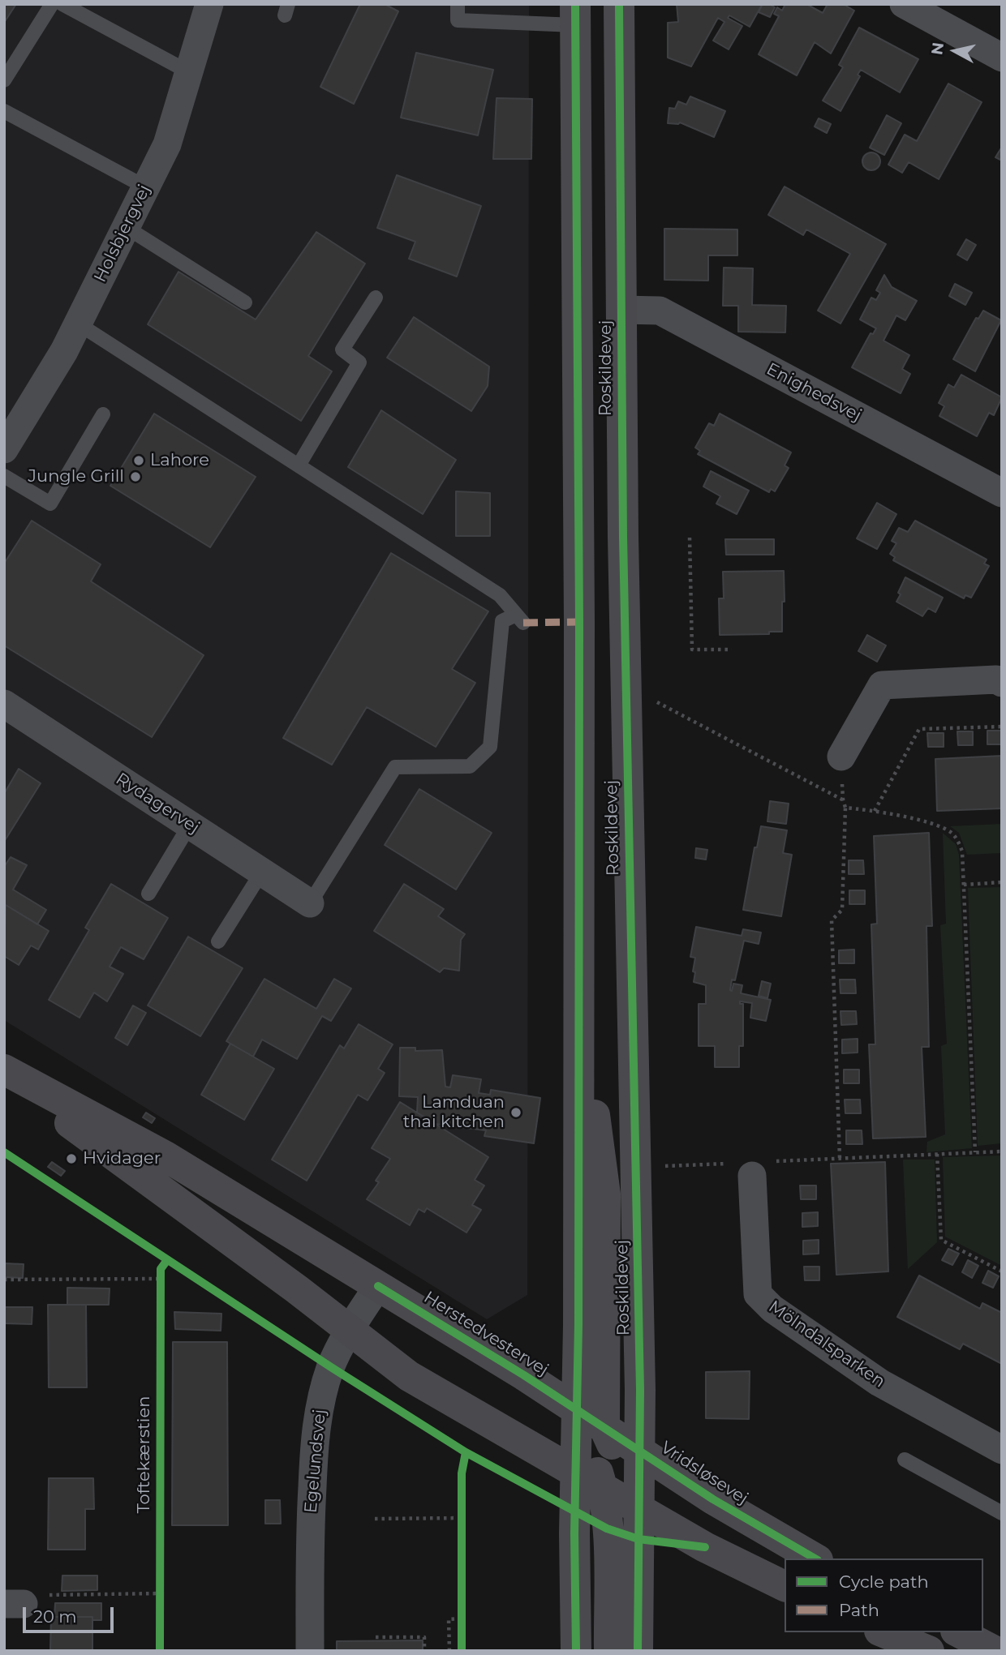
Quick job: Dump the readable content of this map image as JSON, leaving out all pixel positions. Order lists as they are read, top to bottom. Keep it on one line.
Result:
{"streets":{"main road":["Roskildevej","Herstedvestervej","Vridsløsevej"],"street":["Holsbjergvej","Enighedsvej","Rydagervej","Mölndalsparken","Egelundsvej"],"cycle path":["Toftekærstien"]},"crossings":[["Roskildevej","Enighedsvej"],["Roskildevej","Herstedvestervej"],["Roskildevej","Vridsløsevej"],["Herstedvestervej","Egelundsvej"],["Herstedvestervej","Vridsløsevej"]],"places":["Lahore","Jungle Grill","Lamduan thai kitchen","Hvidager"],"legend":["Cycle path","Path"],"scale_bar":"20 m","north":"left"}
